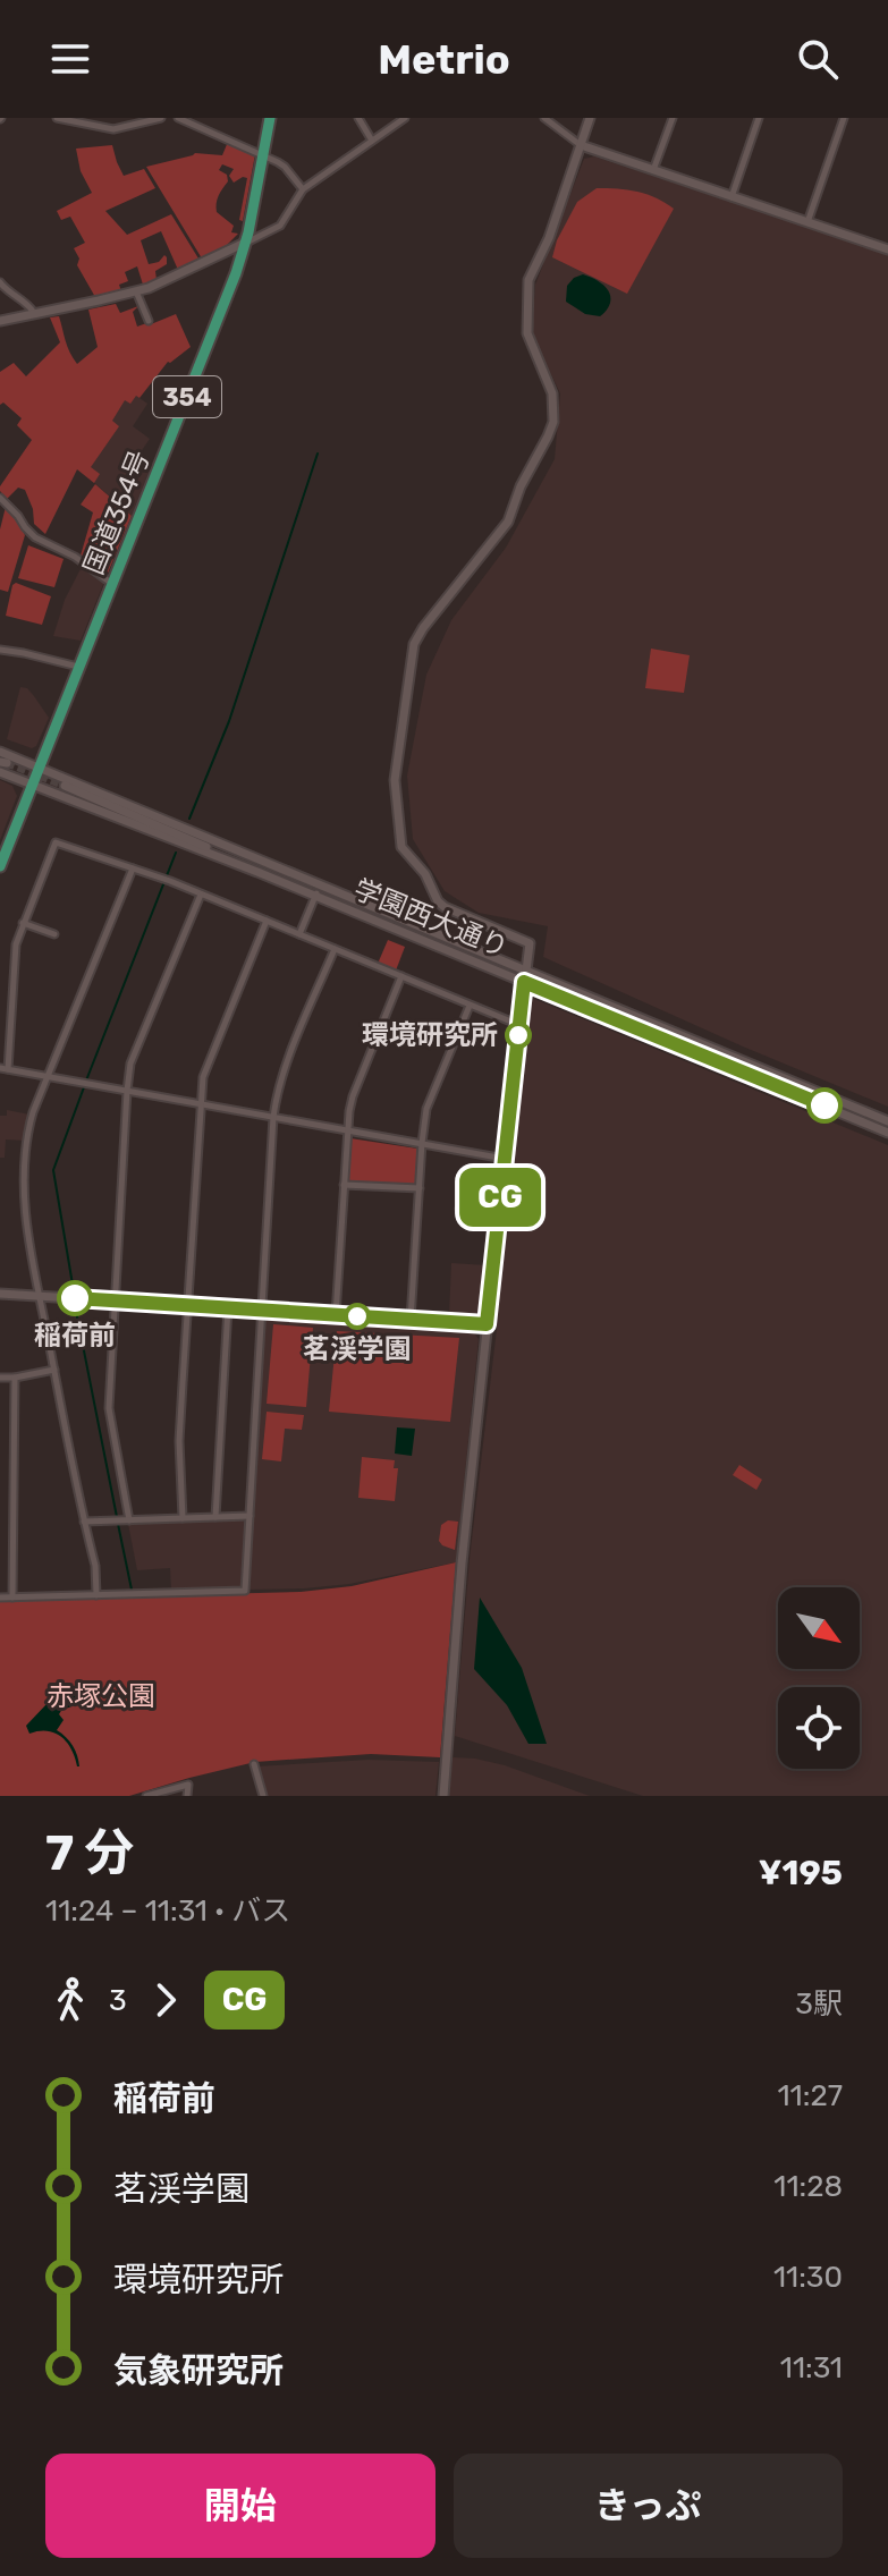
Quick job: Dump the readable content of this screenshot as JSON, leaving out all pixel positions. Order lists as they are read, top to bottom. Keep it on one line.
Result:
{"streets":{"highway":["354","国道354号"],"street":["学園西大通り"]},"crossings":[["国道354号","学園西大通り"]],"parks":["赤塚公園"],"places":["環境研究所","稲荷前","茗渓学園"],"lines":["bus line CG"],"north":"bottom right","page":{"header":"Metrio","on_map":"CG","heading":["7 分","11:24 – 11:31 · バス","¥195"],"legs":["3","CG","3駅"],"list":[{"name":"稲荷前","value":"11:27"},{"name":"茗渓学園","value":"11:28"},{"name":"環境研究所","value":"11:30"},{"name":"気象研究所","value":"11:31"}],"buttons":["開始","きっぷ"]}}
